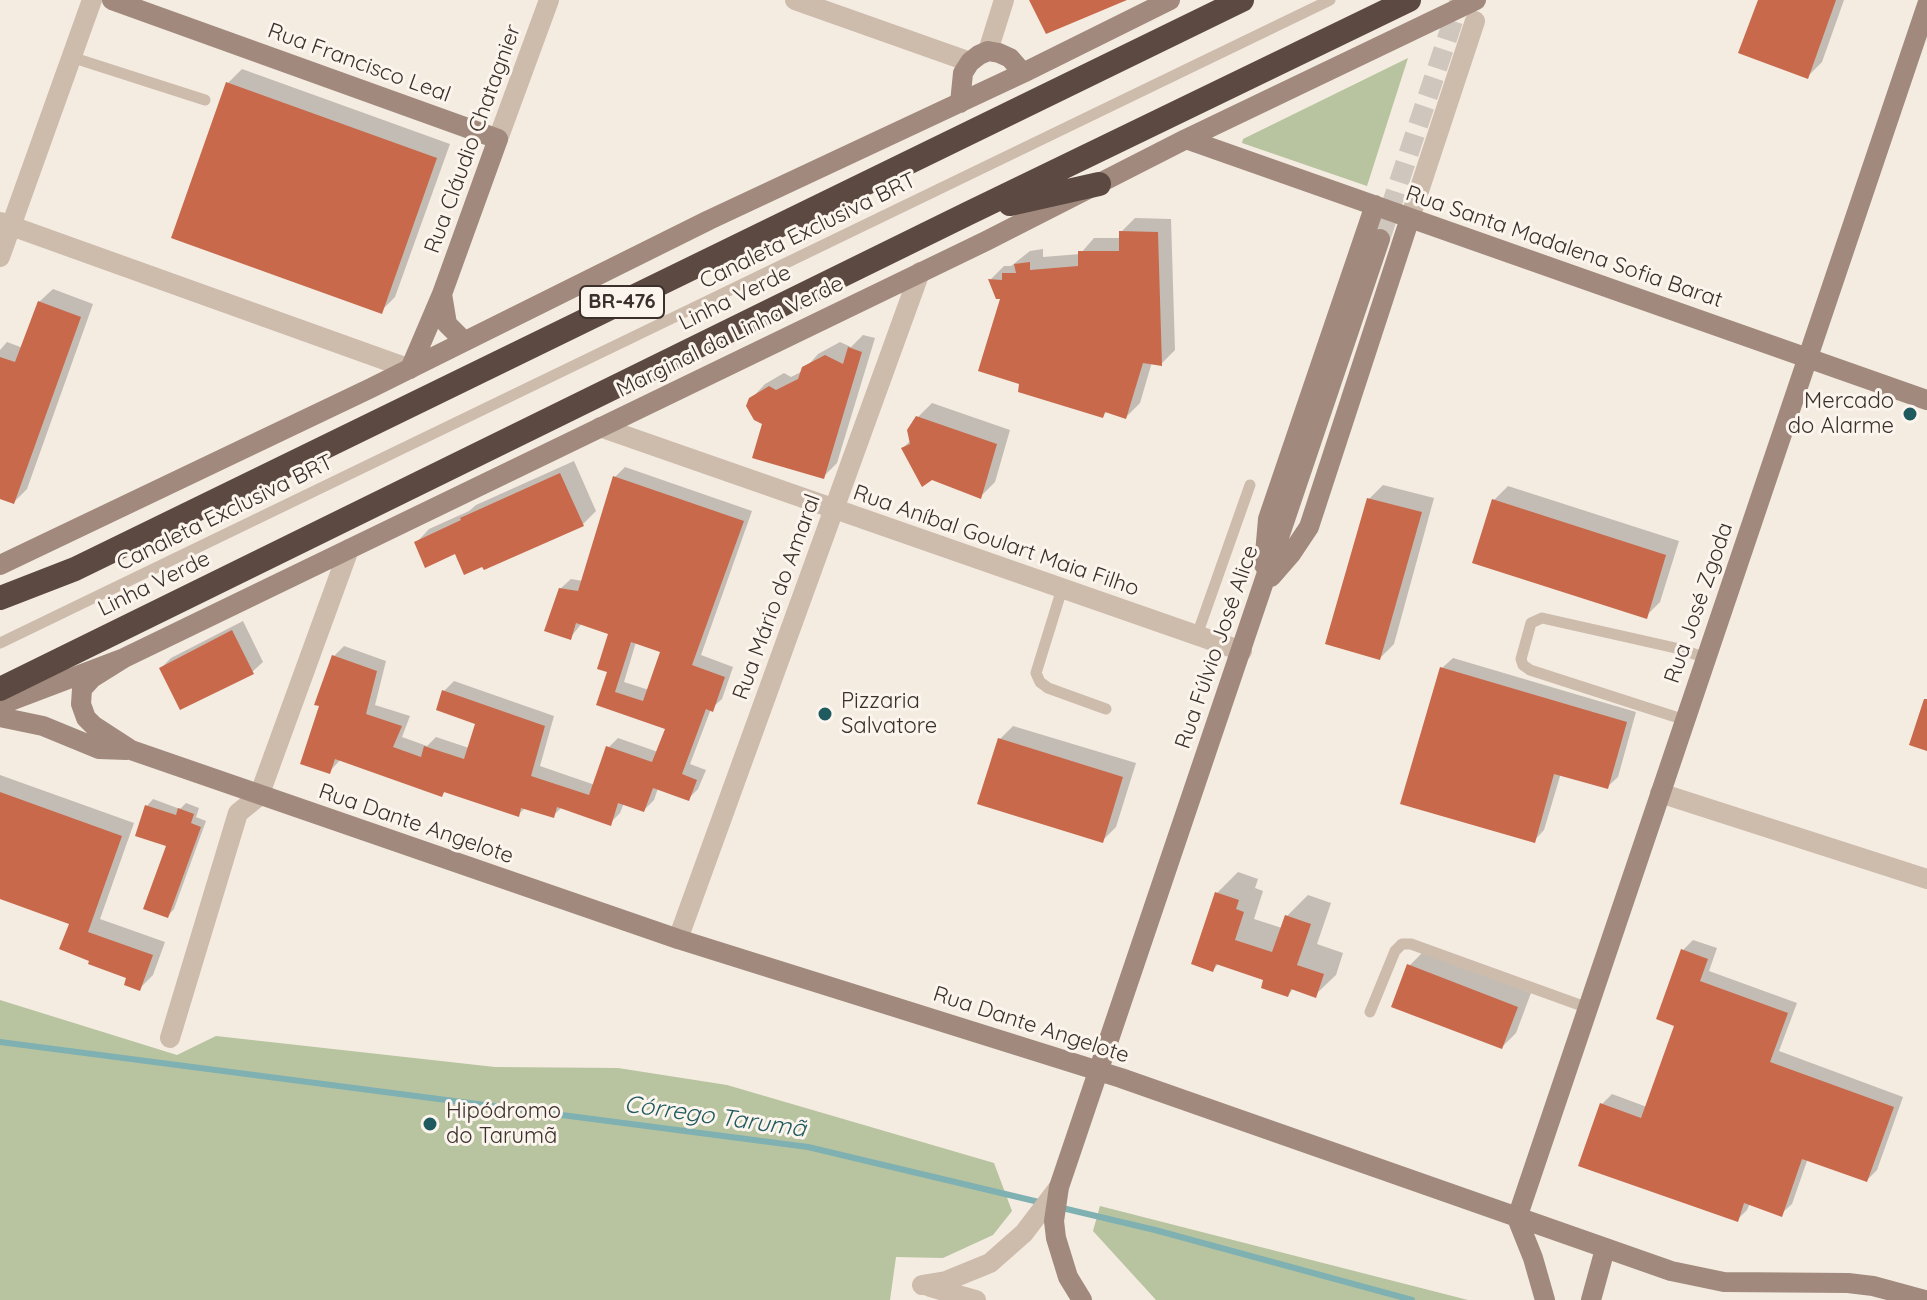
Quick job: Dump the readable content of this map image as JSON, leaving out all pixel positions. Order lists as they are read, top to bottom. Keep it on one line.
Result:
{"streets":{"highway":["Linha Verde","BR-476"],"main road":["Rua Francisco Leal","Rua Cláudio Chatagnier","Rua Santa Madalena Sofia Barat","Marginal da Linha Verde","Rua José Zgoda","Rua Fúlvio José Alice","Rua Dante Angelote"],"street":["Rua Aníbal Goulart Maia Filho","Rua Mário do Amaral"],"lane":["Canaleta Exclusiva BRT"]},"crossings":[["Rua Francisco Leal","Rua Cláudio Chatagnier"],["Rua Santa Madalena Sofia Barat","Marginal da Linha Verde"],["Rua Santa Madalena Sofia Barat","Rua José Zgoda"],["Marginal da Linha Verde","Rua Aníbal Goulart Maia Filho"],["Marginal da Linha Verde","Rua Mário do Amaral"],["Marginal da Linha Verde","Rua Dante Angelote"],["Rua Aníbal Goulart Maia Filho","Rua Mário do Amaral"],["Rua Aníbal Goulart Maia Filho","Rua Fúlvio José Alice"],["Rua Mário do Amaral","Rua Dante Angelote"],["Rua José Zgoda","Rua Dante Angelote"],["Rua Fúlvio José Alice","Rua Dante Angelote"]],"water":["Córrego Tarumã"],"places":["Mercado do Alarme","Pizzaria Salvatore","Hipódromo do Tarumã"]}
